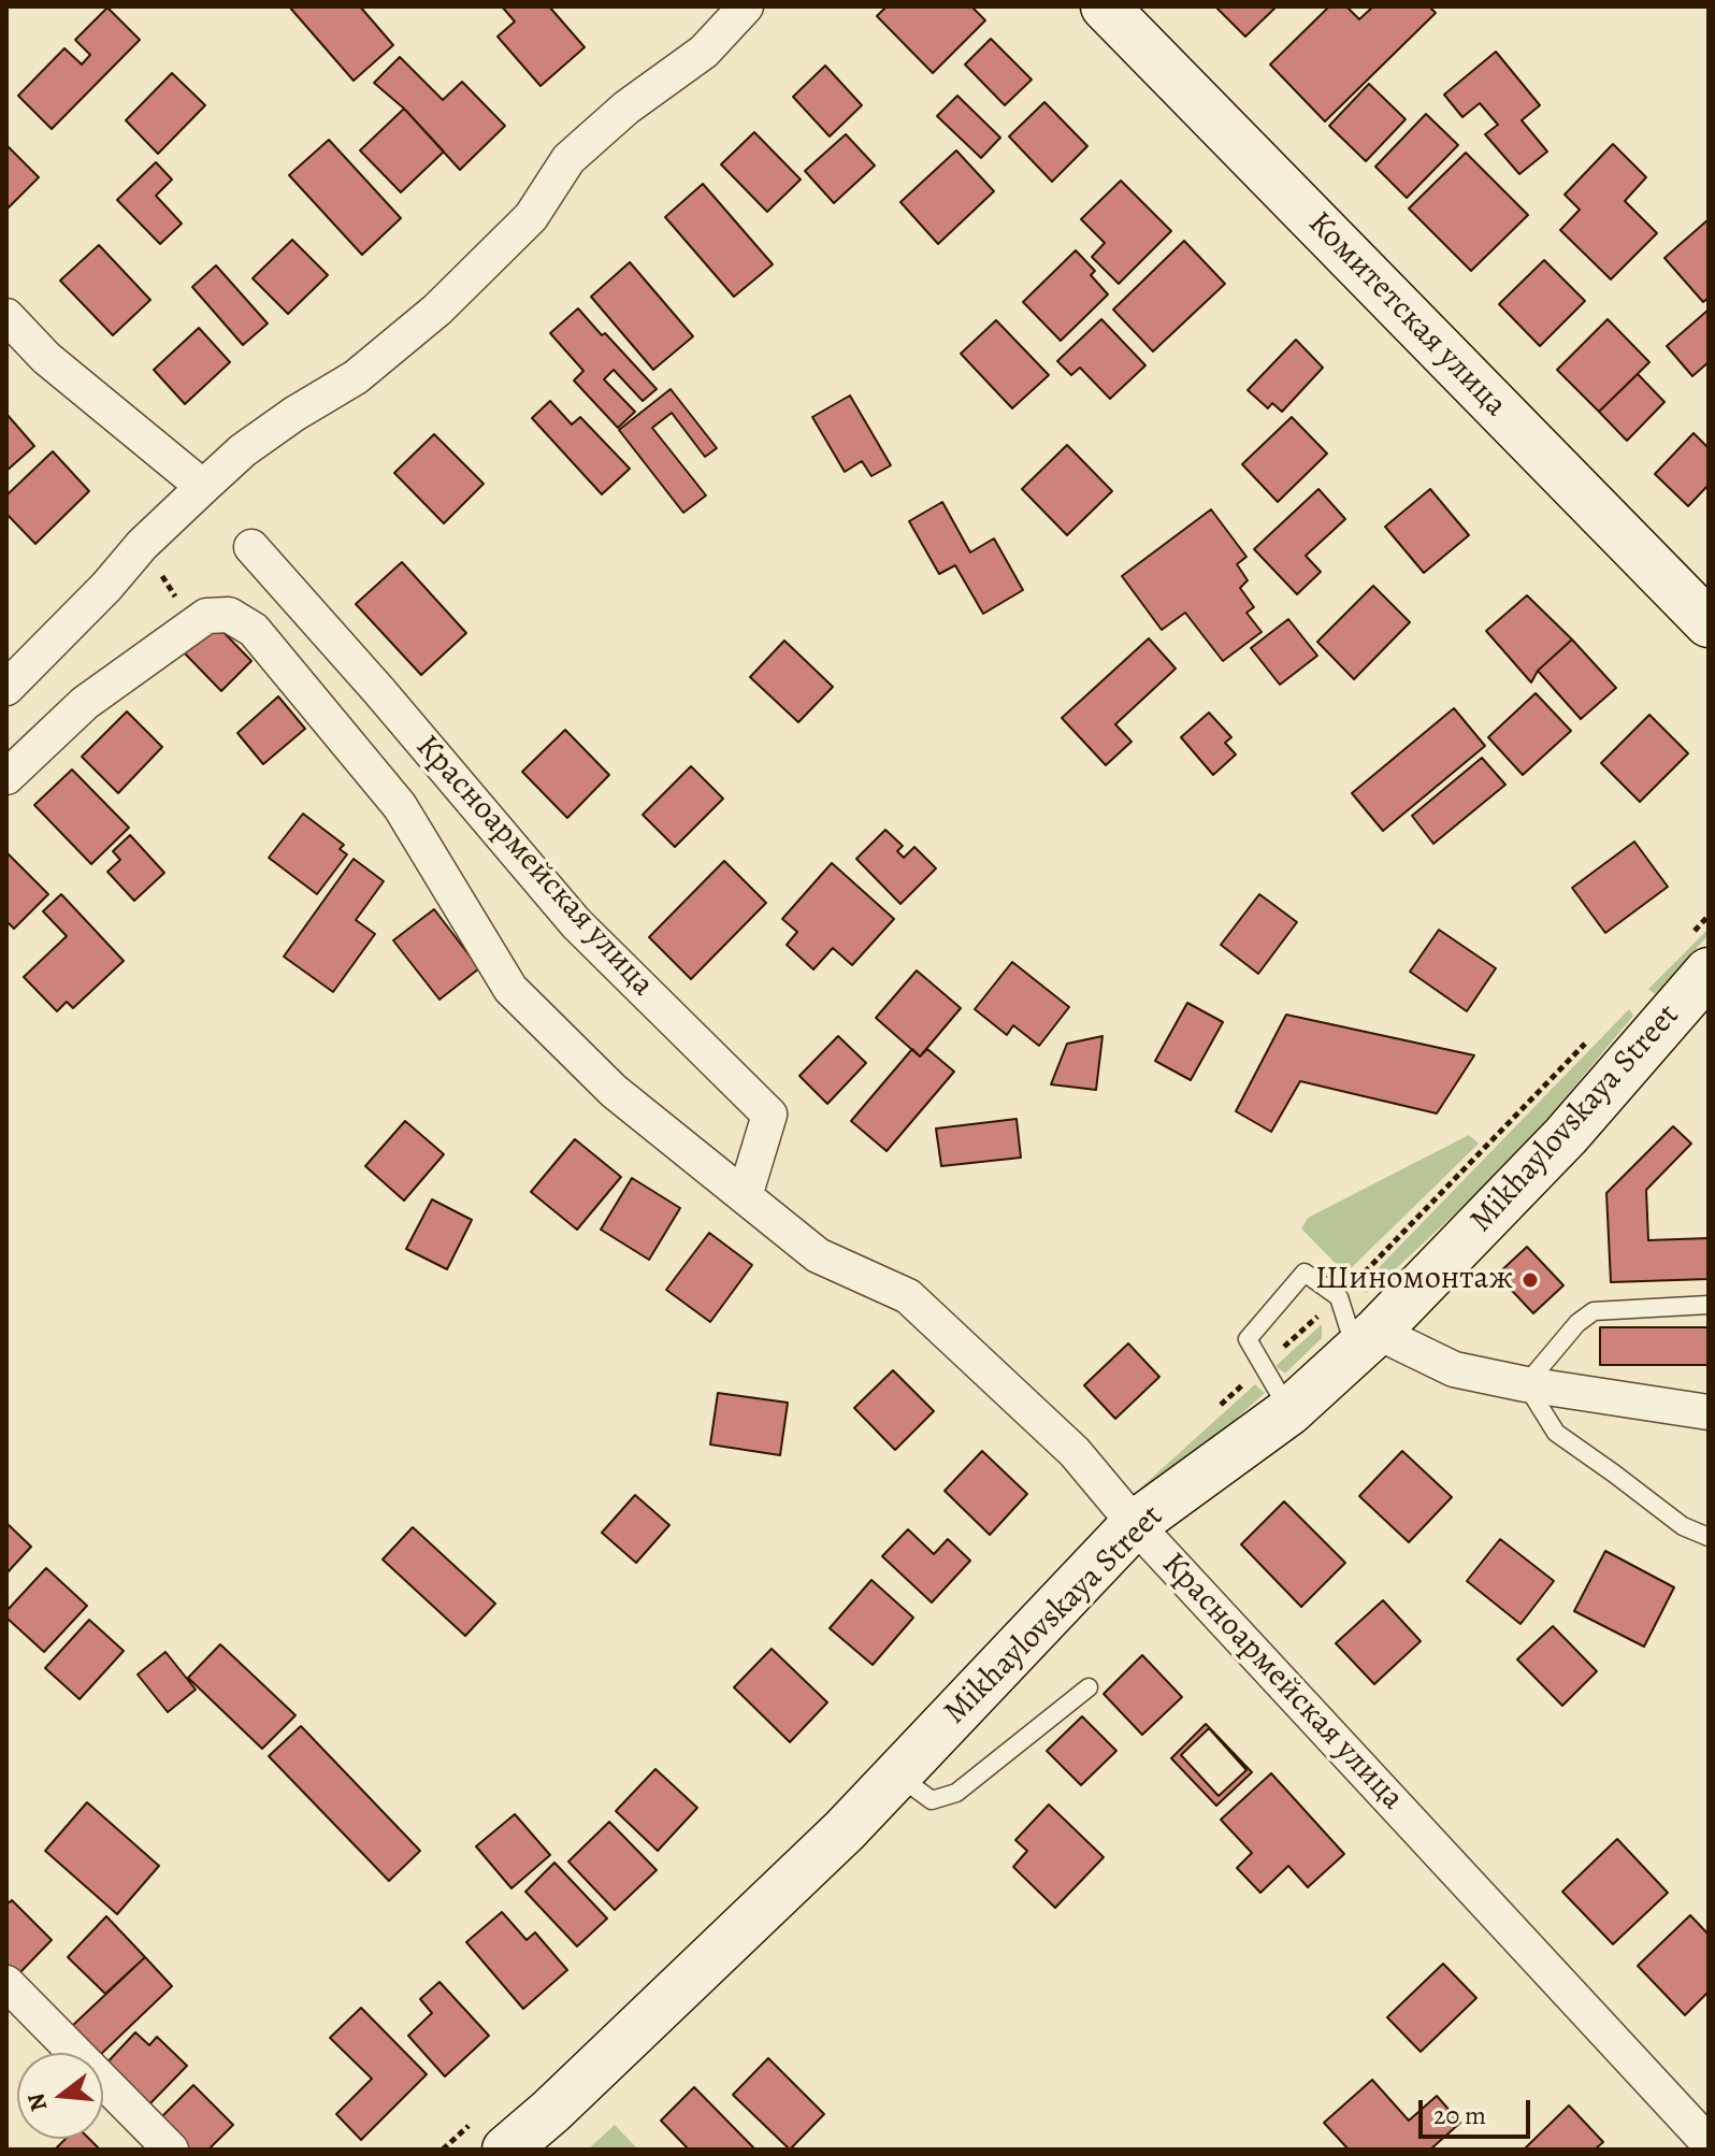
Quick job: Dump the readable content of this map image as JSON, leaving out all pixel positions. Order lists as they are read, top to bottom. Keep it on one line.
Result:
{"streets":{"main road":["Комитетская улица","Mikhaylovskaya Street"],"street":["Красноармейская улица"]},"crossings":[["Красноармейская улица","Mikhaylovskaya Street"]],"places":["Шиномонтаж"],"scale_bar":"20 m","north":"left"}
